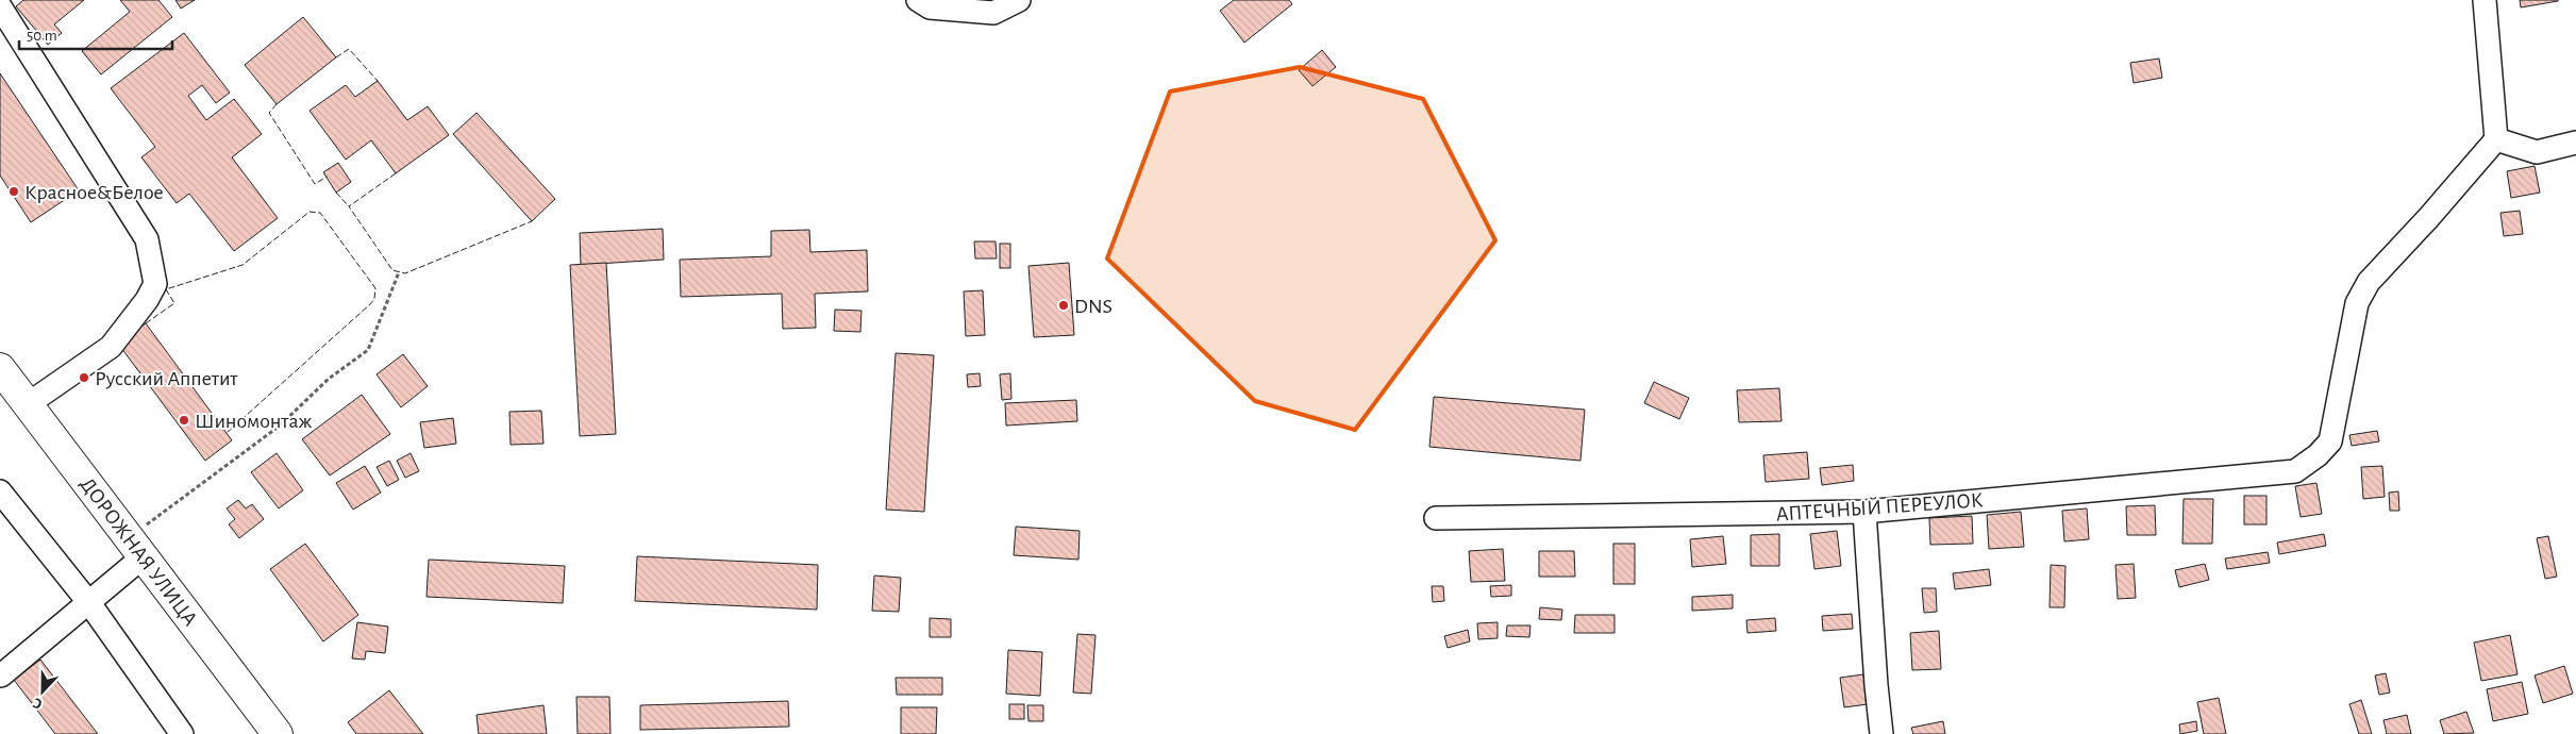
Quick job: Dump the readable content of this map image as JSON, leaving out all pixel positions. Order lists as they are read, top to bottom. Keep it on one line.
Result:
{"streets":{"main road":["ДОРОЖНАЯ УЛИЦА"],"street":["АПТЕЧНЫЙ ПЕРЕУЛОК"]},"places":["Красное&Белое","DNS","Русский Аппетит","Шиномонтаж"],"scale_bar":"50 m","north":"bottom"}
